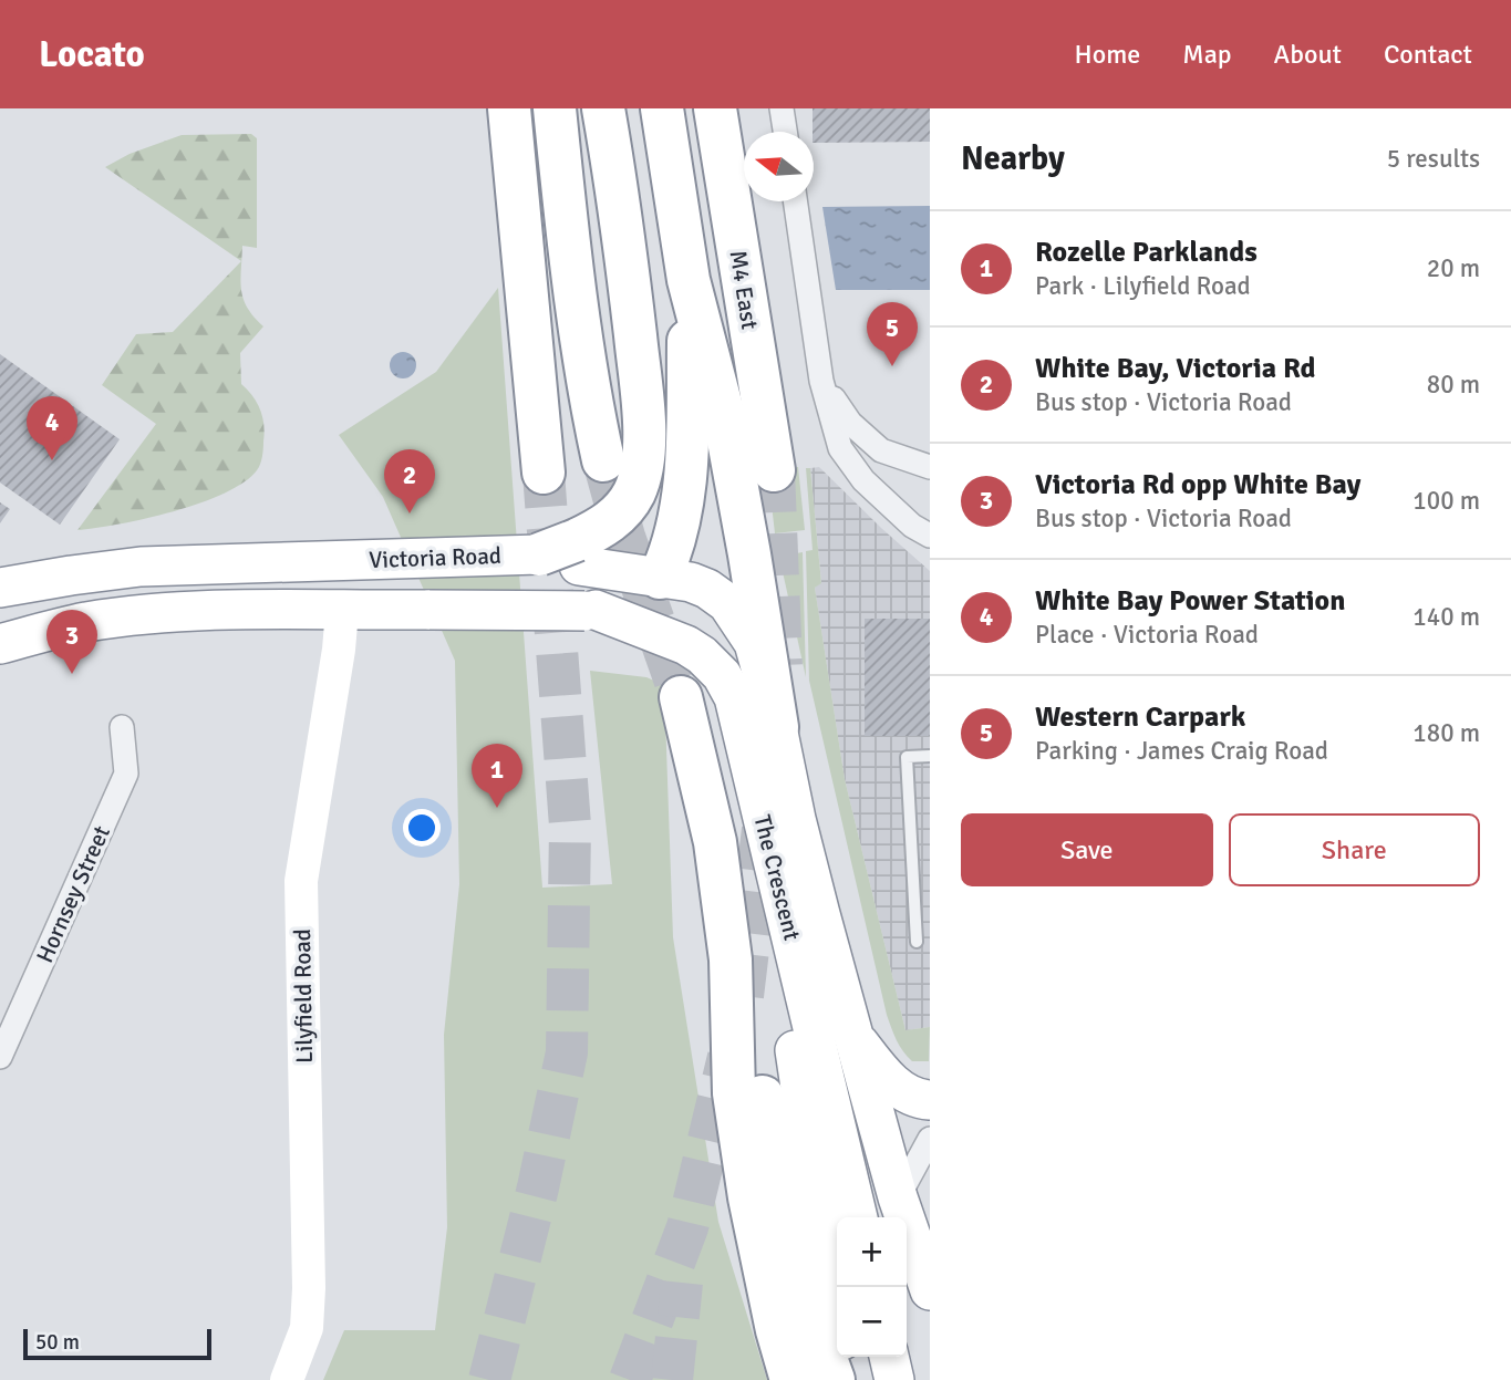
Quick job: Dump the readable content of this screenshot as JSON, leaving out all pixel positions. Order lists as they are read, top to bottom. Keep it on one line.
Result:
{"streets":{"highway":["M4 East","Victoria Road","The Crescent"],"main road":["Lilyfield Road"],"street":["Hornsey Street"]},"crossings":[["Victoria Road","The Crescent"]],"scale_bar":"50 m","north":"left","page":{"header":"Locato","nav":["Home","Map","About","Contact"],"heading":["Nearby","5 results"],"list":[{"mark":"1","name":"Rozelle Parklands","note":"Park · Lilyfield Road","value":"20 m"},{"mark":"2","name":"White Bay, Victoria Rd","note":"Bus stop · Victoria Road","value":"80 m"},{"mark":"3","name":"Victoria Rd opp White Bay","note":"Bus stop · Victoria Road","value":"100 m"},{"mark":"4","name":"White Bay Power Station","note":"Place · Victoria Road","value":"140 m"},{"mark":"5","name":"Western Carpark","note":"Parking · James Craig Road","value":"180 m"}],"pins":["5","4","2","3","1"],"buttons":["Save","Share"],"map_buttons":["+","−"],"scale":"50 m"}}
